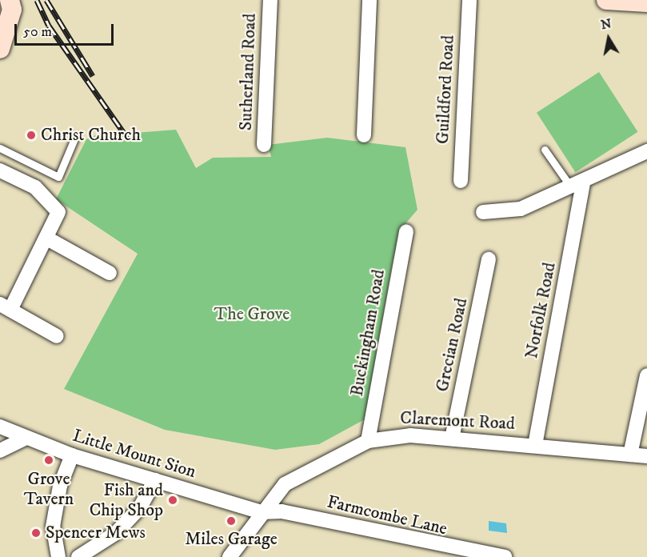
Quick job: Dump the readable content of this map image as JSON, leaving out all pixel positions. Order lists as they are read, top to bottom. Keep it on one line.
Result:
{"streets":{"street":["Sutherland Road","Guildford Road","Norfolk Road","Buckingham Road","Grecian Road","Claremont Road","Little Mount Sion","Farmcombe Lane"]},"crossings":[["Norfolk Road","Claremont Road"],["Buckingham Road","Claremont Road"],["Grecian Road","Claremont Road"],["Claremont Road","Little Mount Sion"],["Claremont Road","Farmcombe Lane"],["Little Mount Sion","Farmcombe Lane"]],"parks":["The Grove"],"places":["Christ Church","Grove Tavern","Fish and Chip Shop","Miles Garage","Spencer Mews"],"scale_bar":"50 m","north":"top"}
